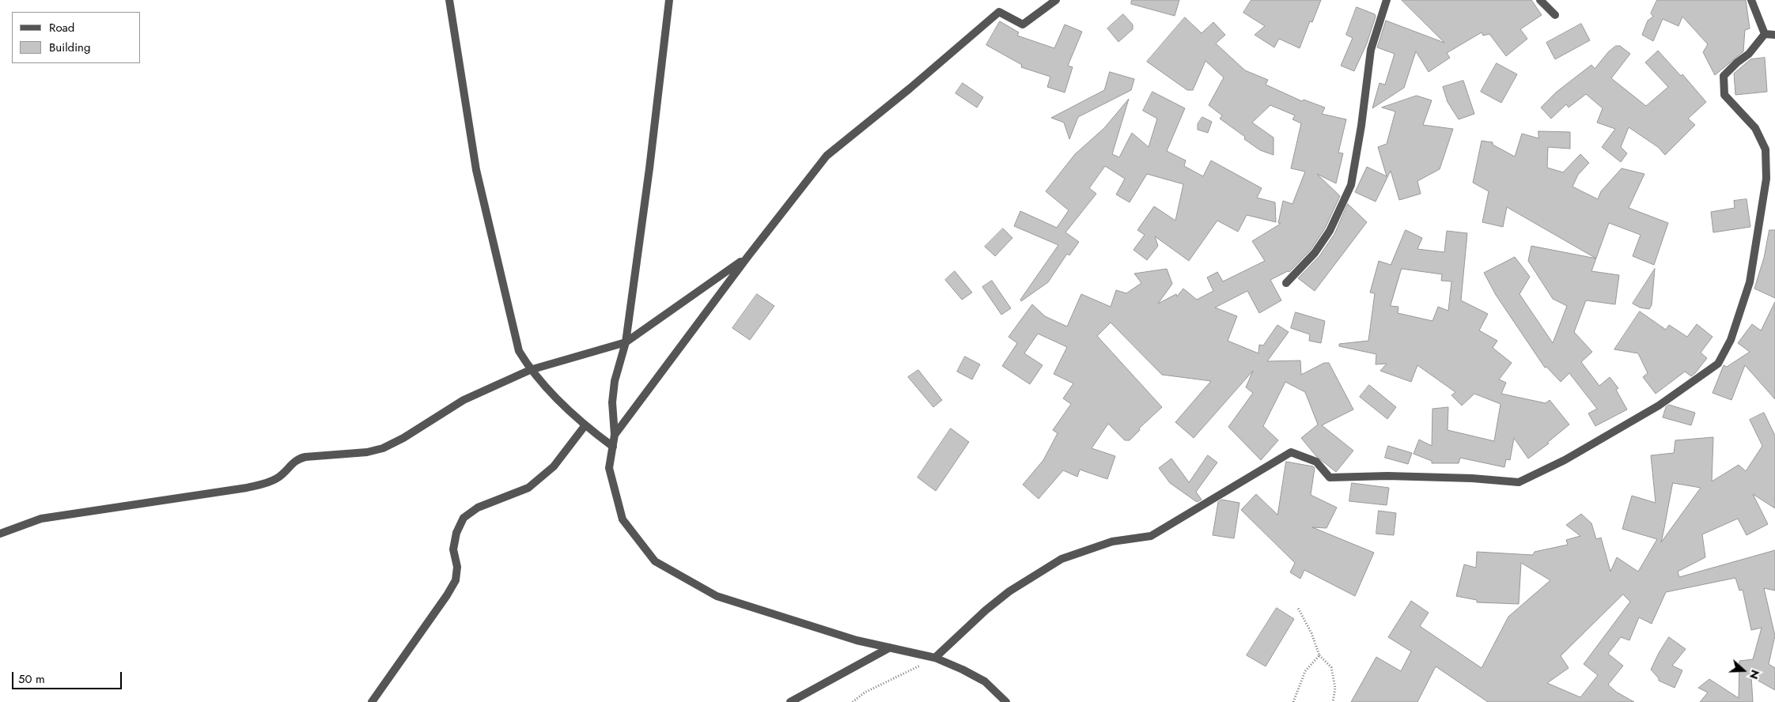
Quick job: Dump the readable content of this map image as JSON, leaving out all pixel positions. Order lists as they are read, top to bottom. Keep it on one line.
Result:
{"legend":["Road","Building"],"scale_bar":"50 m","north":"right"}
